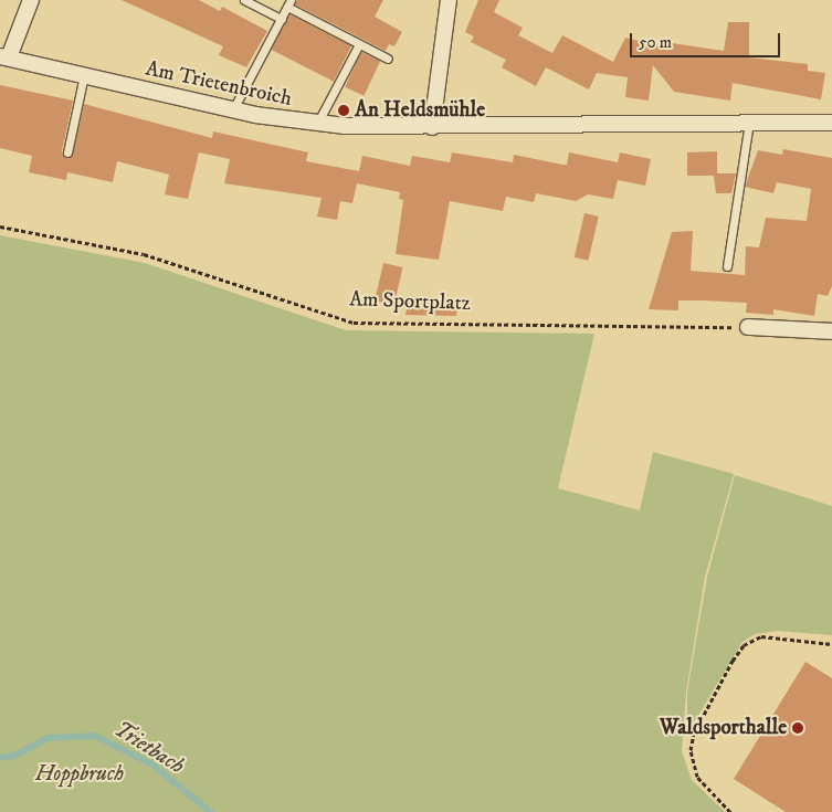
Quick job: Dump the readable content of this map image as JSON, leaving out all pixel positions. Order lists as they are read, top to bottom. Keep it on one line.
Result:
{"streets":{"street":["Am Trietenbroich"],"path":["Am Sportplatz"]},"water":["Trietbach"],"parks":["Hoppbruch"],"places":["An Heldsmühle","Waldsporthalle"],"scale_bar":"50 m"}
